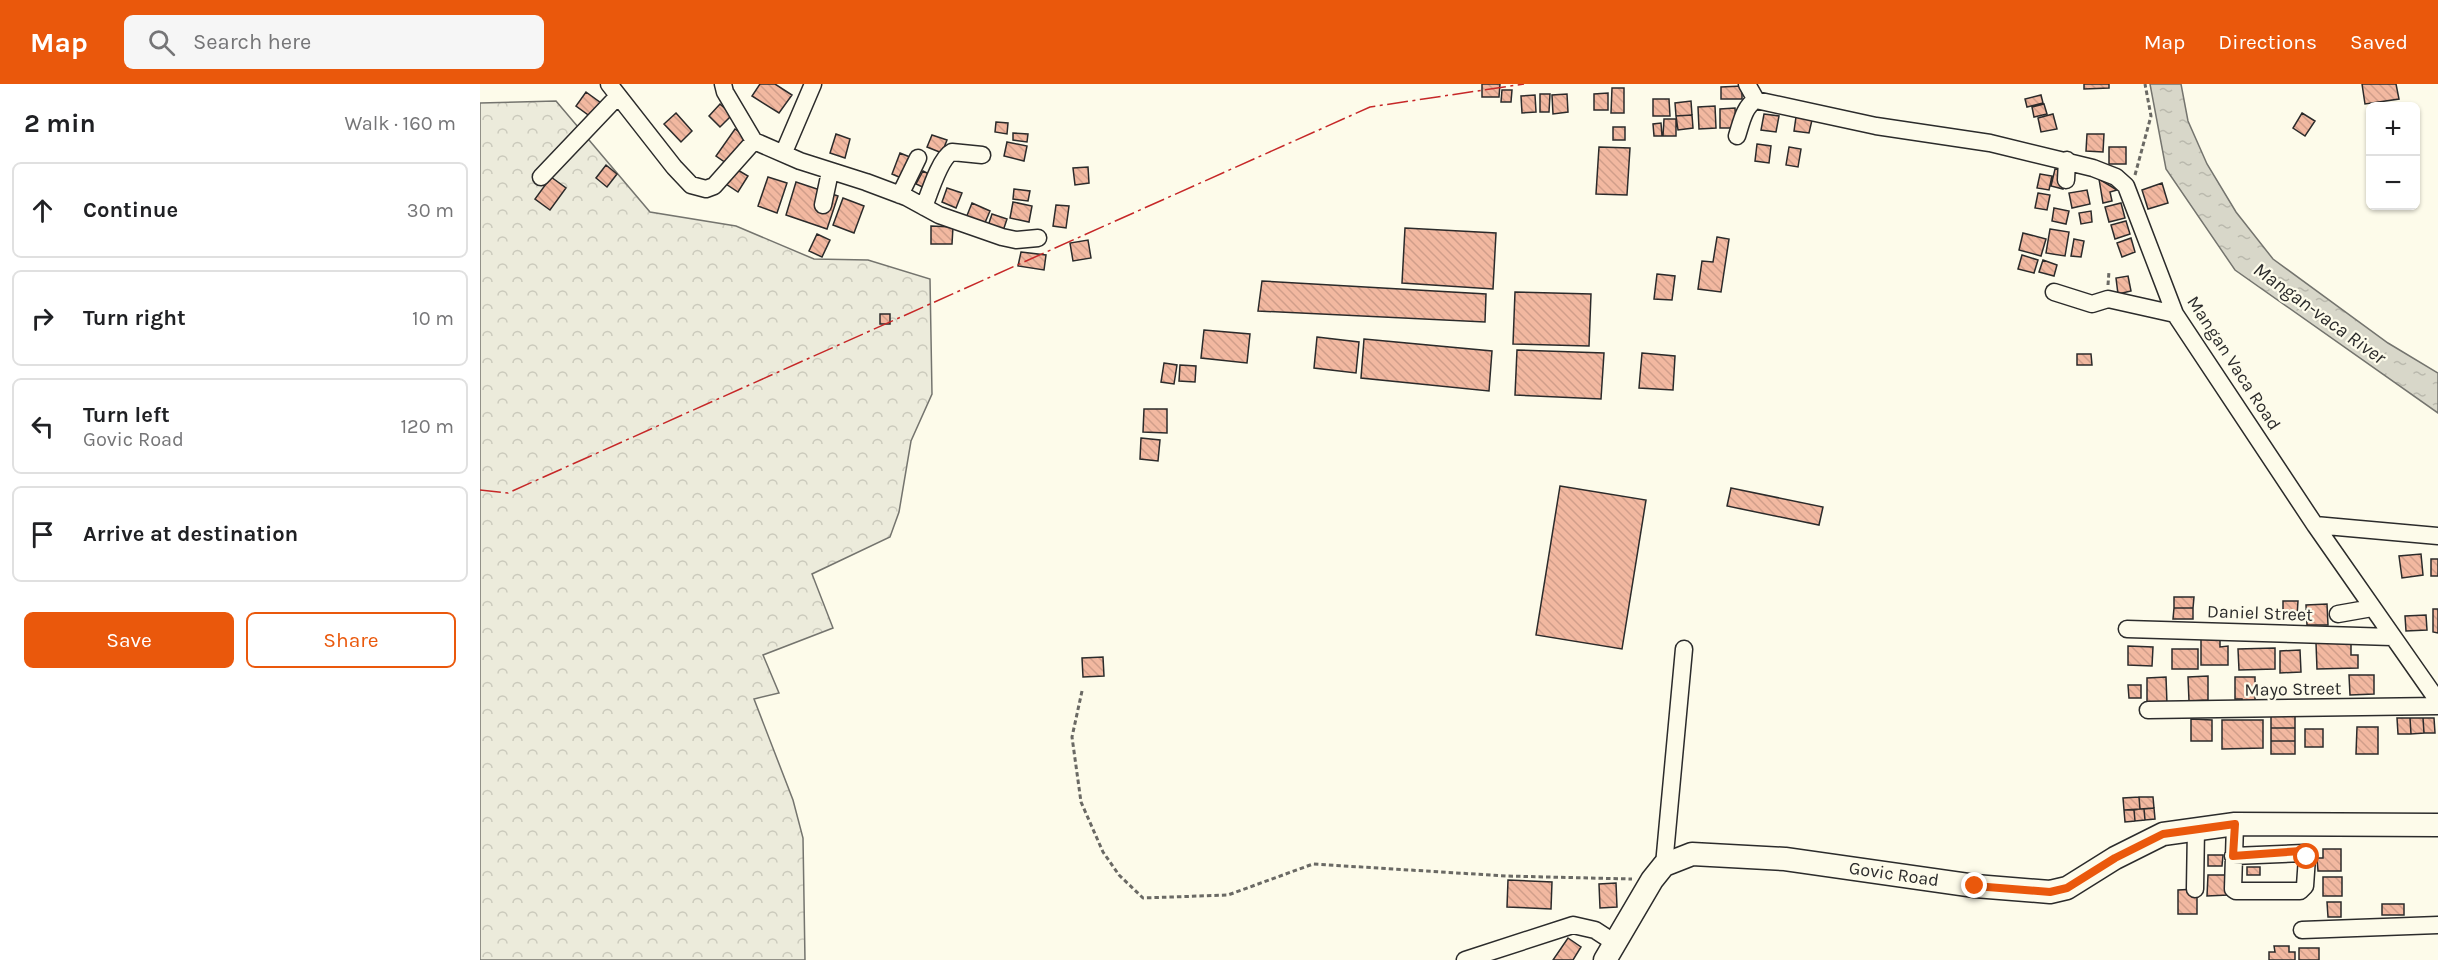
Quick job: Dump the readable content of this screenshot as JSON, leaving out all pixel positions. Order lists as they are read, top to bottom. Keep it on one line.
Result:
{"streets":{"main road":["Govic Road"],"street":["Mangan Vaca Road","Daniel Street","Mayo Street"]},"crossings":[["Mangan Vaca Road","Daniel Street"]],"water":["Mangan-vaca River"],"page":{"header":"Map","search":"Search here","nav":["Map","Directions","Saved"],"heading":["2 min","Walk · 160 m"],"map_buttons":["+","−"],"list":[["Continue","30 m"],["Turn right","10 m"],["Turn left","Govic Road","120 m"],"Arrive at destination"],"buttons":["Save","Share"]}}
